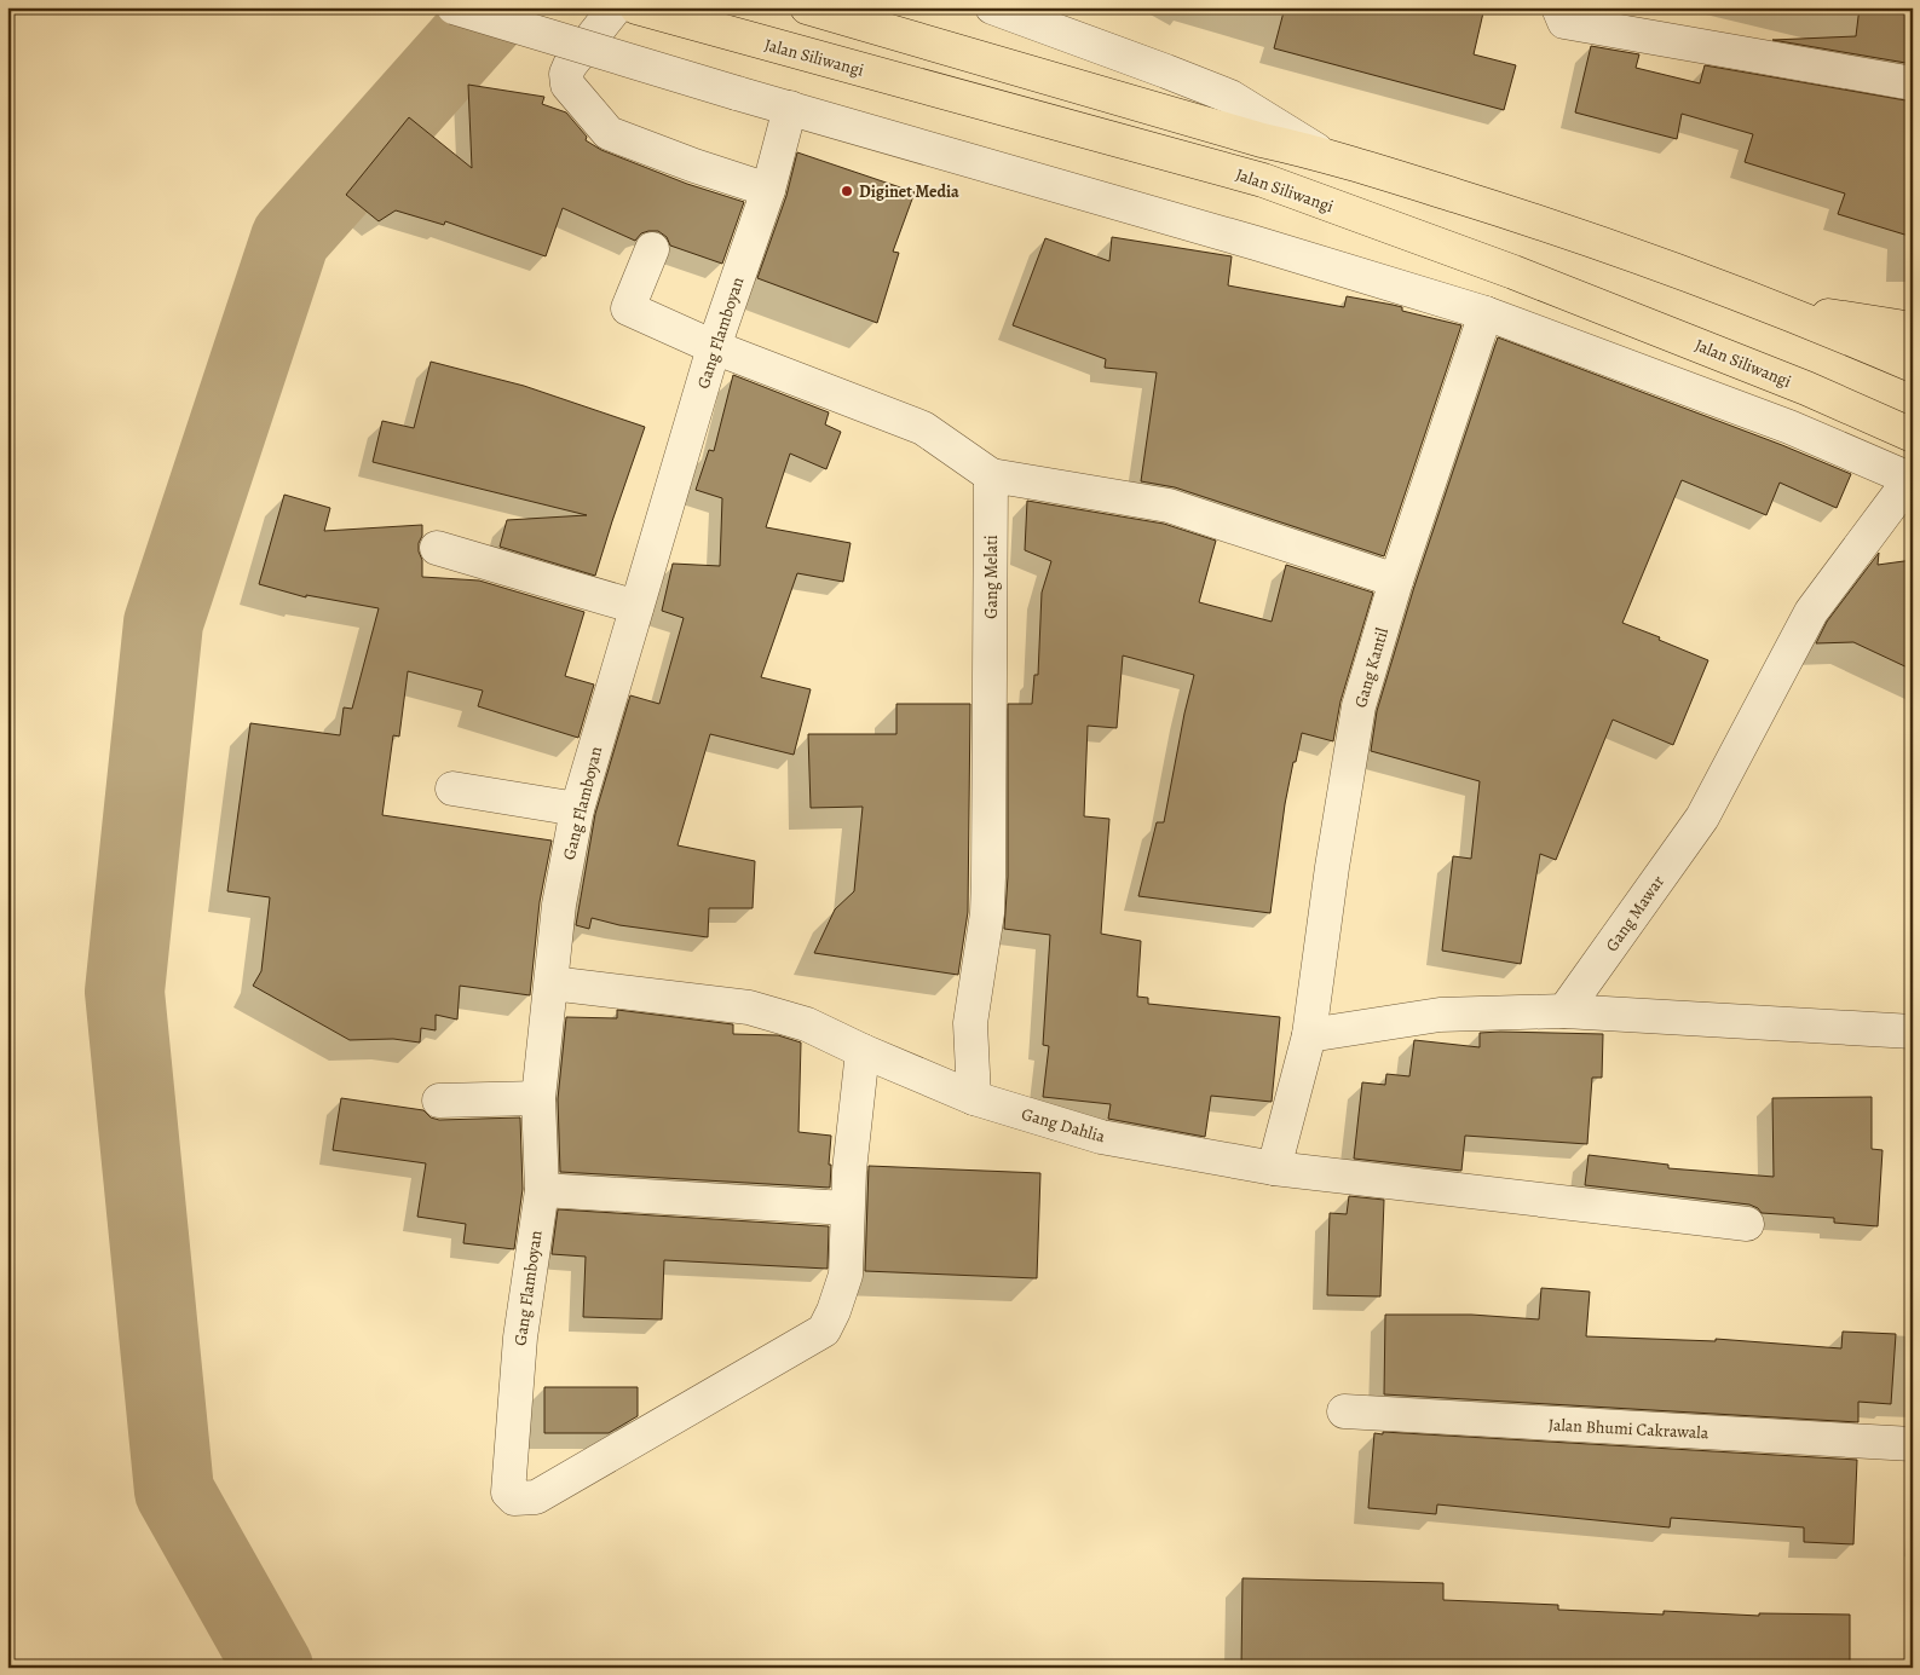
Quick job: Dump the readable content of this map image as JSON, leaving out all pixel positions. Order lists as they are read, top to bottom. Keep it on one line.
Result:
{"streets":{"highway":["Jalan Siliwangi"],"street":["Gang Flamboyan","Gang Melati","Gang Kantil","Gang Mawar","Gang Dahlia","Jalan Bhumi Cakrawala"]},"crossings":[["Gang Flamboyan","Gang Dahlia"],["Gang Melati","Gang Dahlia"]],"places":["Diginet Media"]}
